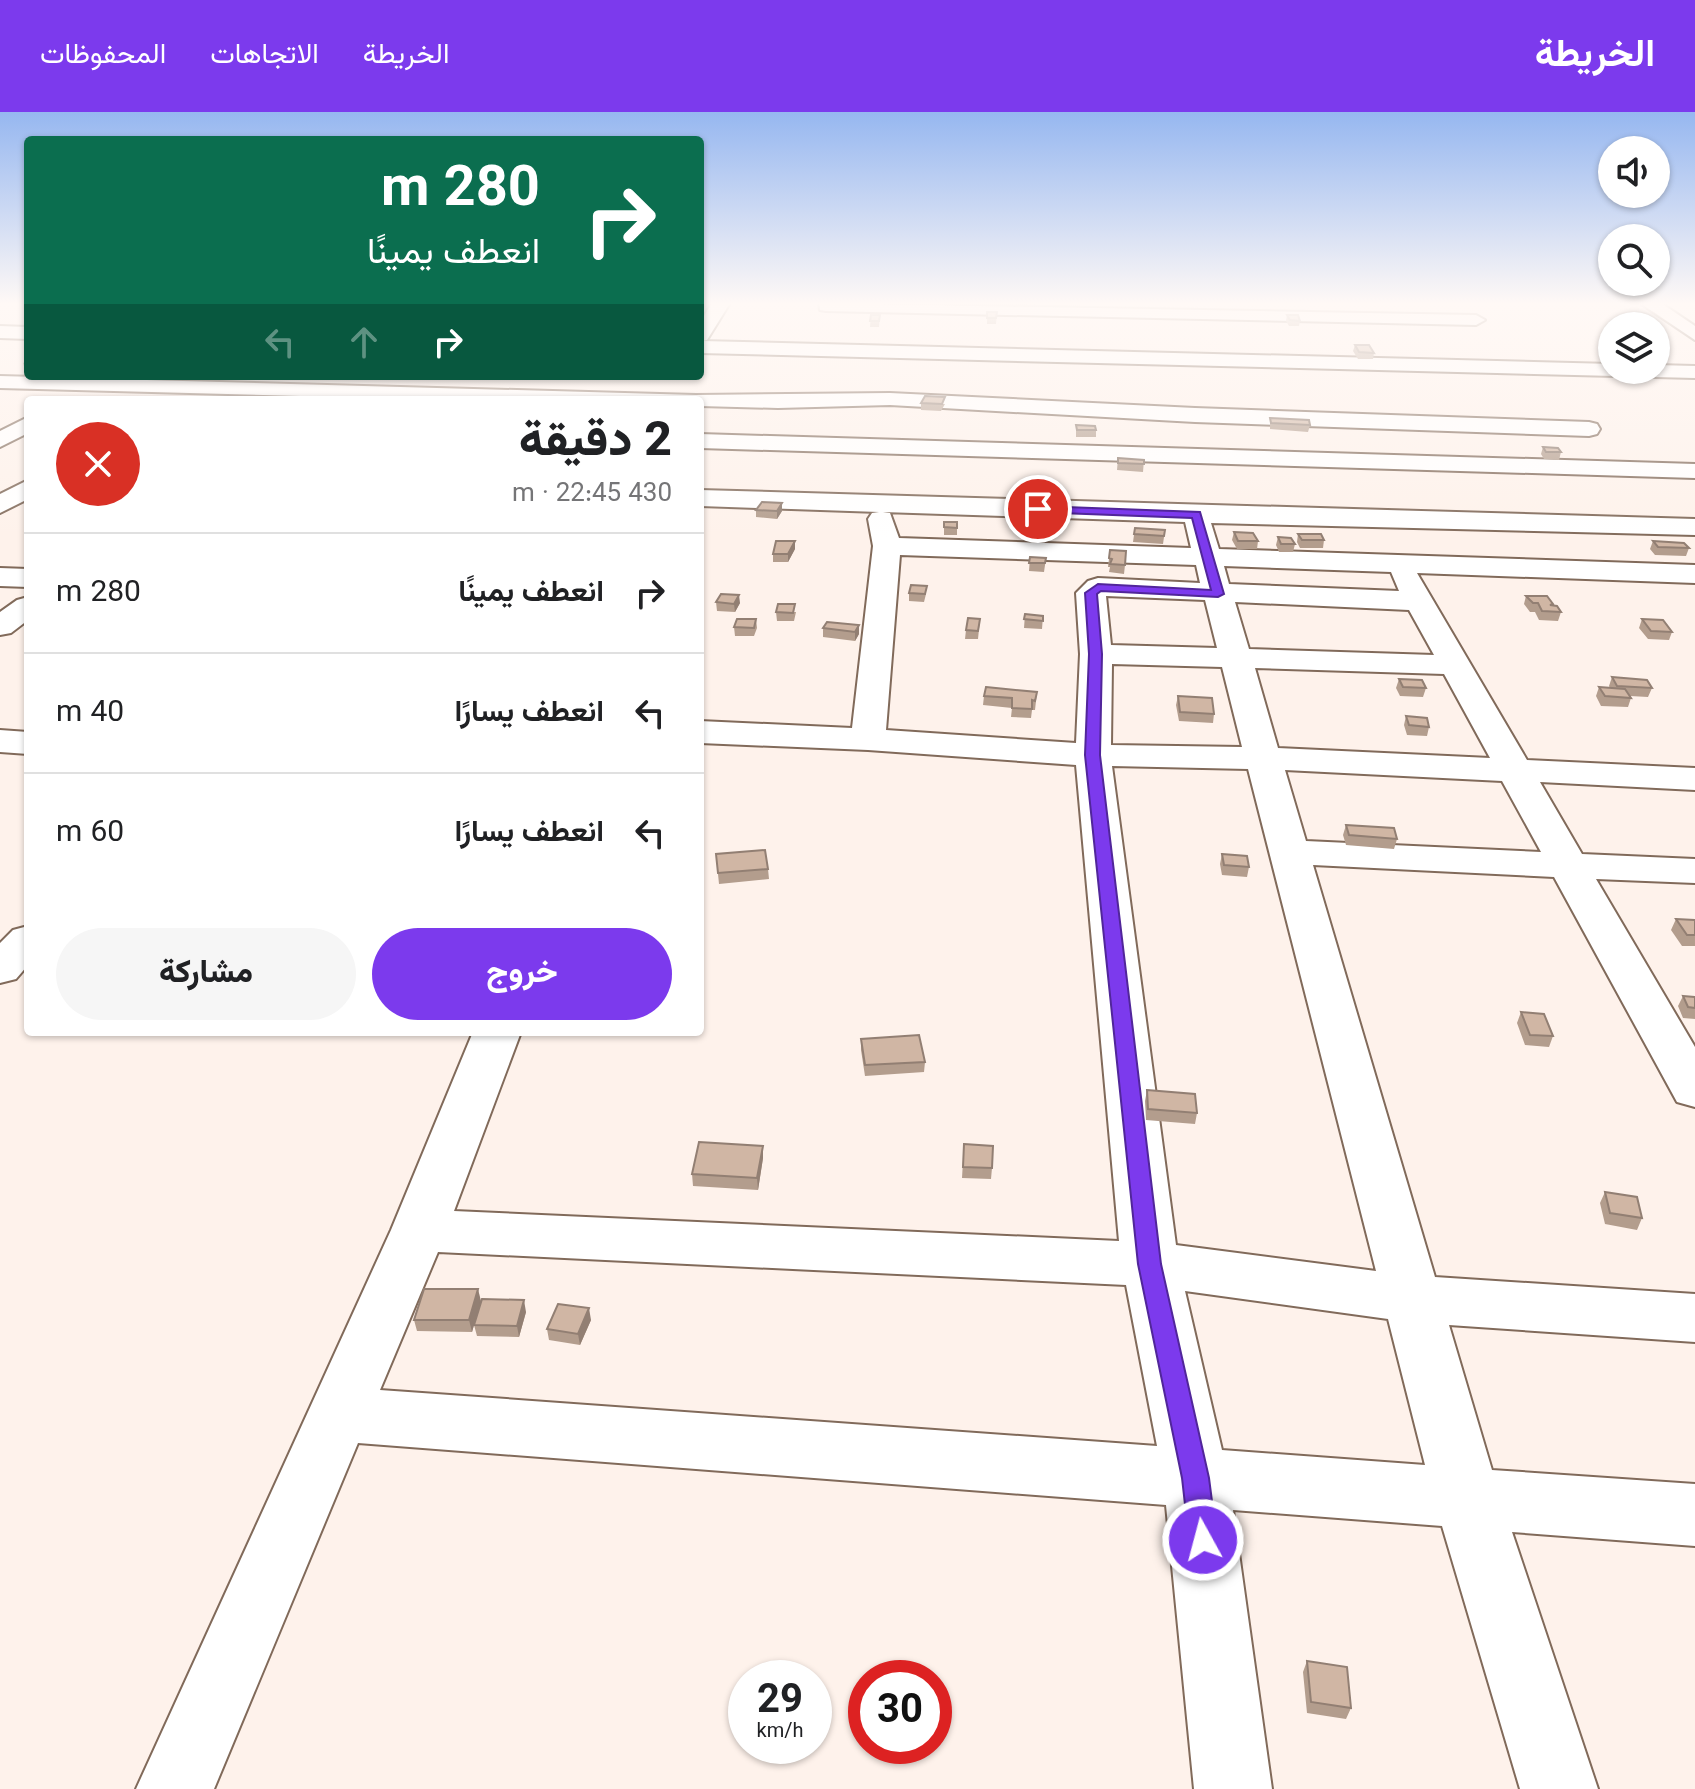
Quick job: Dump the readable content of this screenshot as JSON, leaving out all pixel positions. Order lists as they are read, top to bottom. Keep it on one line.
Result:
{"page":{"header":"الخريطة","nav":["الخريطة","الاتجاهات","المحفوظات"],"turn":["280 m","انعطف يمينًا"],"heading":["2 دقيقة","430 m · 22:45"],"list":[{"name":"انعطف يمينًا","value":"280 m"},{"name":"انعطف يسارًا","value":"40 m"},{"name":"انعطف يسارًا","value":"60 m"}],"buttons":["خروج","مشاركة"],"speed":"29 km/h","limit":"30"}}
